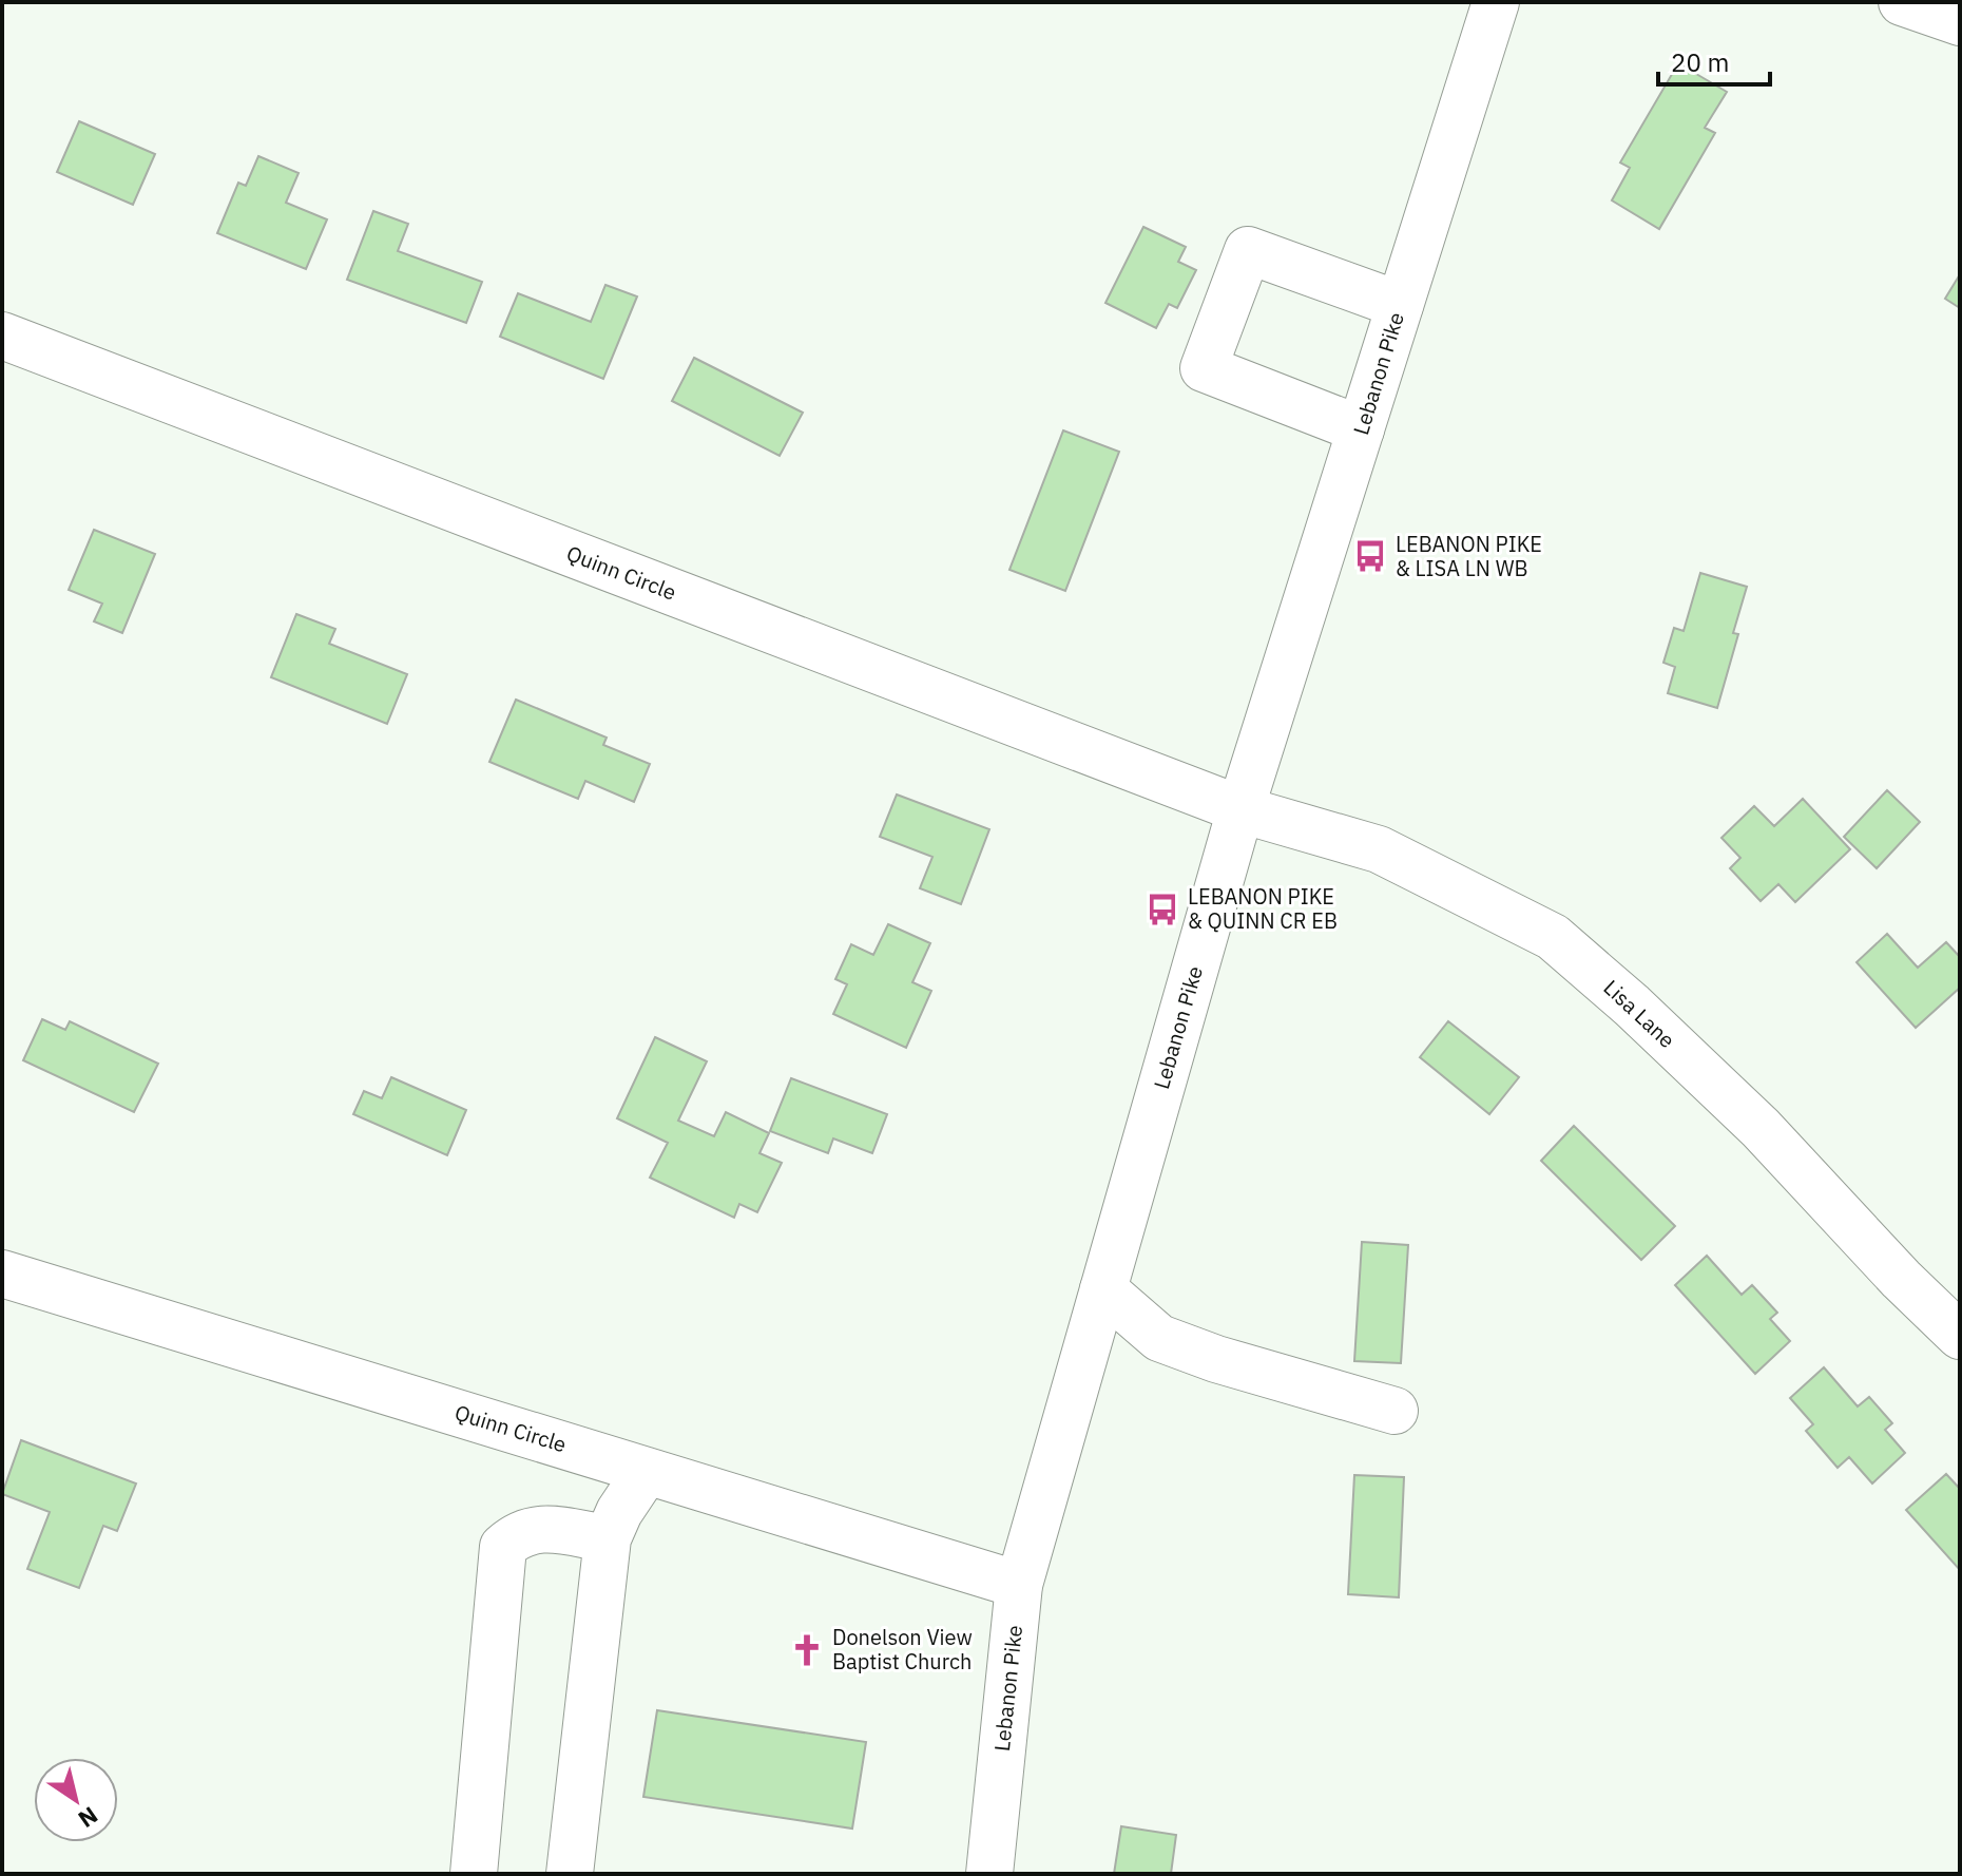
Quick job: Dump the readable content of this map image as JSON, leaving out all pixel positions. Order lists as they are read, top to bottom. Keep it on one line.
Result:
{"streets":{"street":["Lebanon Pike","Quinn Circle","Lisa Lane"]},"crossings":[["Lebanon Pike","Quinn Circle"],["Lebanon Pike","Lisa Lane"],["Quinn Circle","Lisa Lane"]],"places":{"bus stop":["LEBANON PIKE & LISA LN WB","LEBANON PIKE & QUINN CR EB"],"church":["Donelson View Baptist Church"]},"scale_bar":"20 m","north":"bottom right"}
